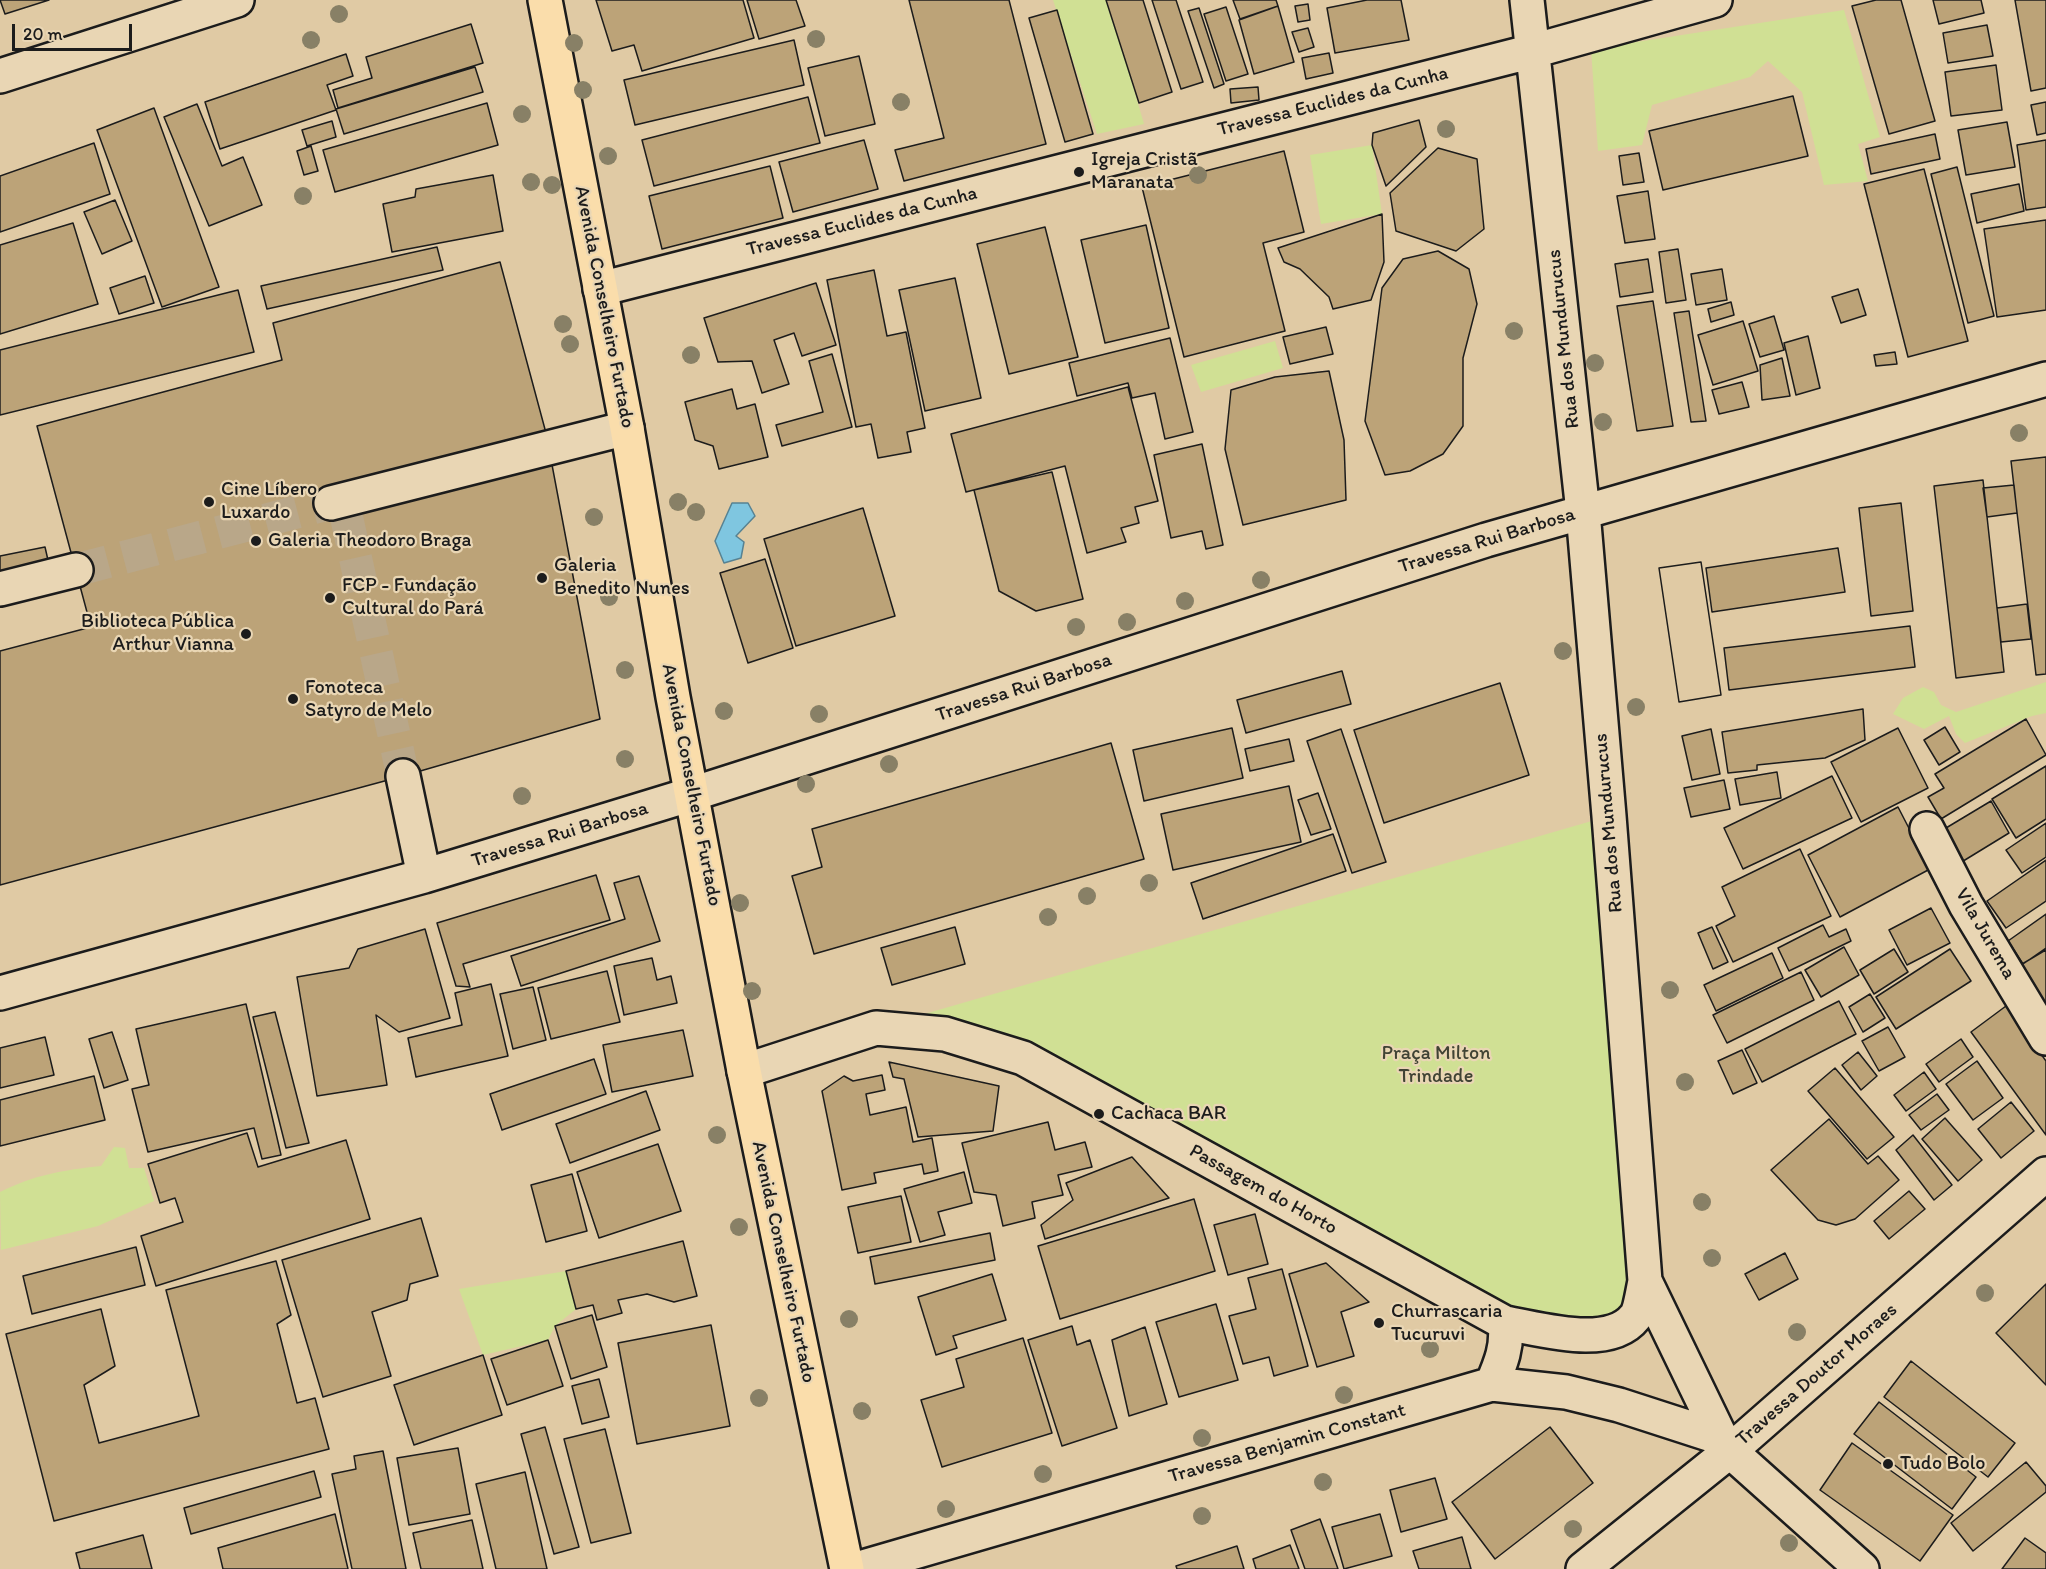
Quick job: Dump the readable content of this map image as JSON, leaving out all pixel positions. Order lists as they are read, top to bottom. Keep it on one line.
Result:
{"streets":{"main road":["Avenida Conselheiro Furtado"],"street":["Travessa Euclides da Cunha","Rua dos Mundurucus","Travessa Rui Barbosa","Vila Jurema","Passagem do Horto","Travessa Doutor Moraes","Travessa Benjamin Constant"]},"crossings":[["Travessa Euclides da Cunha","Avenida Conselheiro Furtado"],["Travessa Euclides da Cunha","Rua dos Mundurucus"],["Avenida Conselheiro Furtado","Travessa Rui Barbosa"],["Avenida Conselheiro Furtado","Passagem do Horto"],["Rua dos Mundurucus","Travessa Rui Barbosa"],["Rua dos Mundurucus","Passagem do Horto"],["Rua dos Mundurucus","Travessa Doutor Moraes"],["Rua dos Mundurucus","Travessa Benjamin Constant"],["Travessa Doutor Moraes","Travessa Benjamin Constant"]],"parks":["Praça Milton Trindade"],"places":["Igreja Cristã Maranata","Cine Líbero Luxardo","Galeria Theodoro Braga","Galeria Benedito Nunes","FCP - Fundação Cultural do Pará","Biblioteca Pública Arthur Vianna","Fonoteca Satyro de Melo","Cachaca BAR","Churrascaria Tucuruvi","Tudo Bolo"],"scale_bar":"20 m"}
